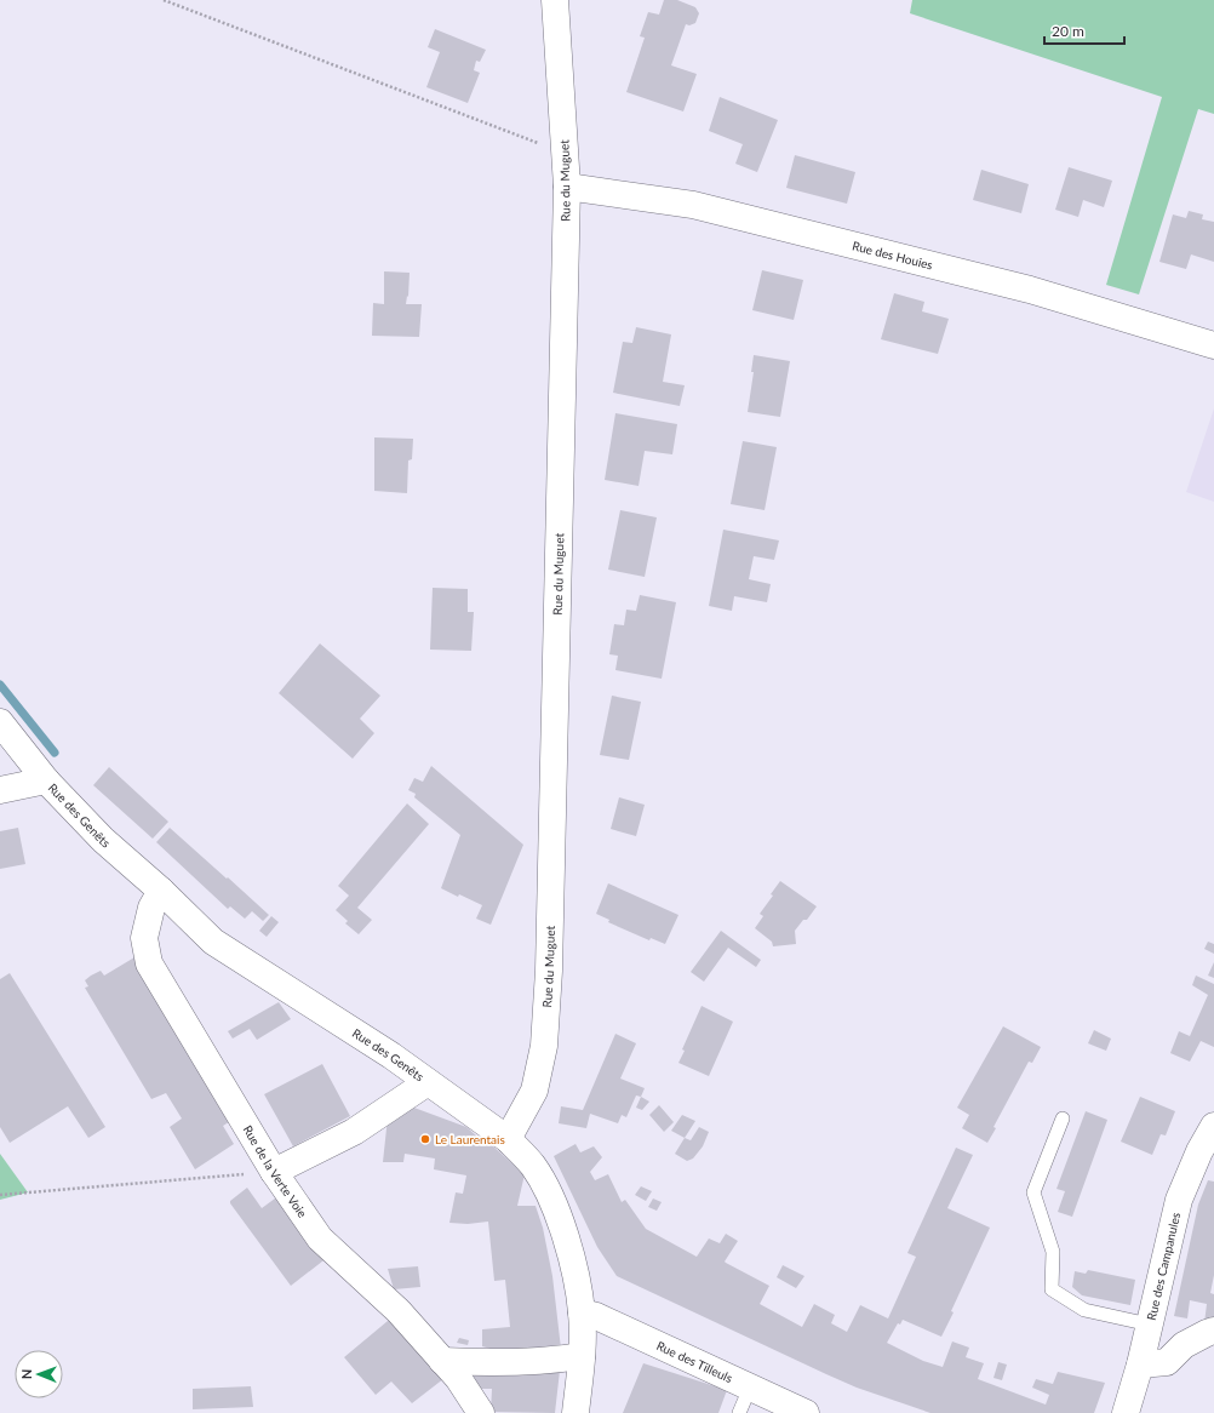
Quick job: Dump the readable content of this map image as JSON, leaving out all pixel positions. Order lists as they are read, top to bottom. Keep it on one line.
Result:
{"streets":{"street":["Rue du Muguet","Rue des Houies","Rue des Genêts","Rue de la Verte Voie","Rue des Campanules","Rue des Tilleuls"]},"crossings":[["Rue du Muguet","Rue des Houies"],["Rue du Muguet","Rue des Genêts"],["Rue des Genêts","Rue de la Verte Voie"],["Rue des Genêts","Rue des Tilleuls"]],"places":["Le Laurentais"],"scale_bar":"20 m","north":"left"}
